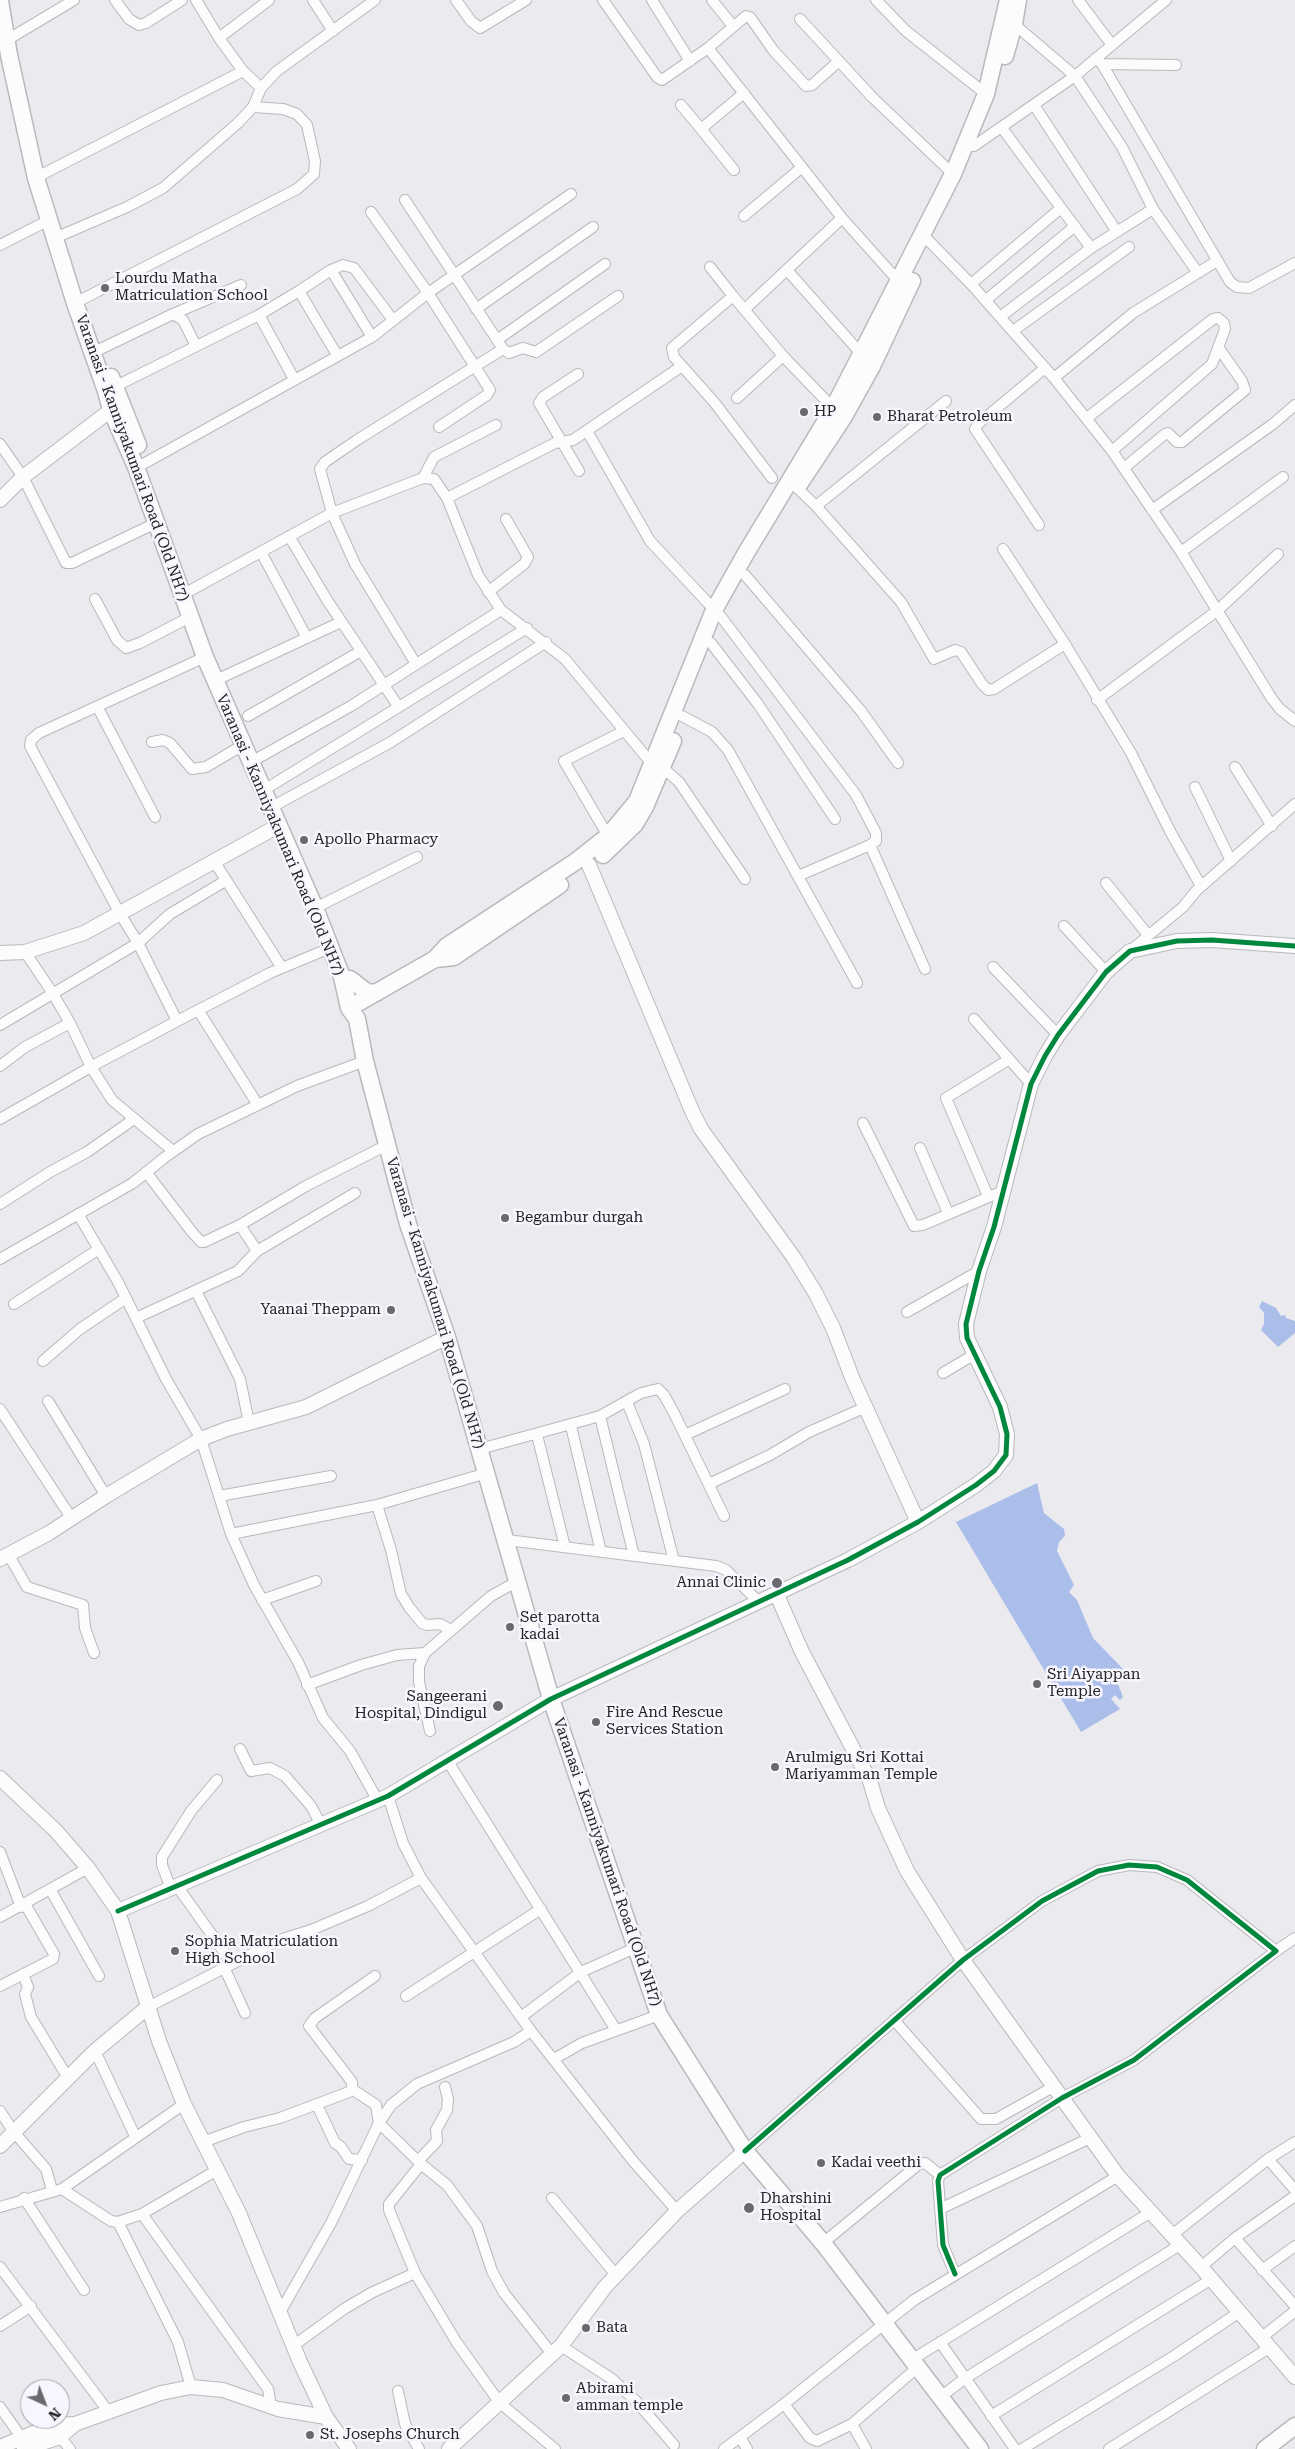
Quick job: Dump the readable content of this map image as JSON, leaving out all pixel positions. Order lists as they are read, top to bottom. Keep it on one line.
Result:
{"streets":{"main road":["Varanasi - Kanniyakumari Road (Old NH7)"]},"places":["Lourdu Matha Matriculation School","HP","Bharat Petroleum","Apollo Pharmacy","Begambur durgah","Yaanai Theppam","Annai Clinic","Set parotta kadai","Sri Aiyappan Temple","Sangeerani Hospital, Dindigul","Fire And Rescue Services Station","Arulmigu Sri Kottai Mariyamman Temple","Sophia Matriculation High School","Kadai veethi","Dharshini Hospital","Bata","Abirami amman temple","St. Josephs Church"],"north":"bottom right"}
